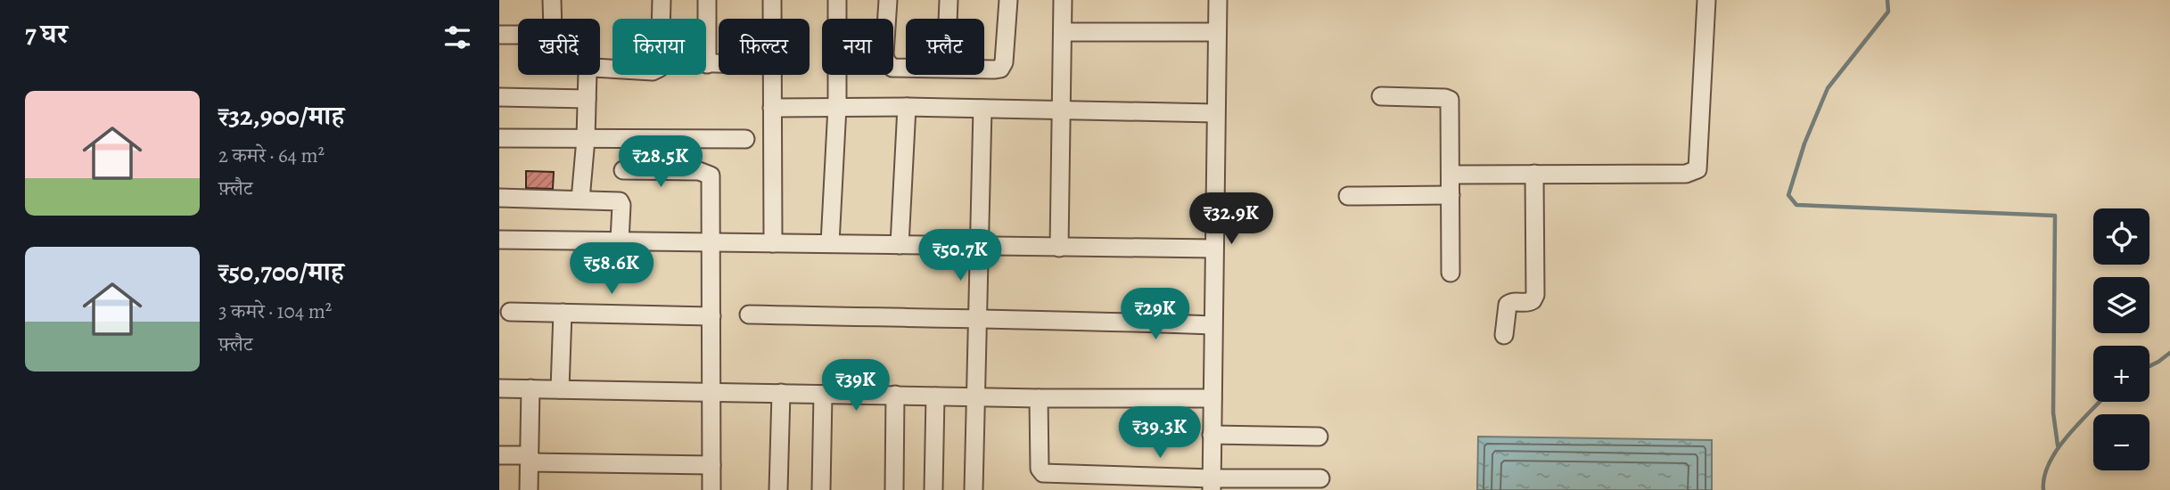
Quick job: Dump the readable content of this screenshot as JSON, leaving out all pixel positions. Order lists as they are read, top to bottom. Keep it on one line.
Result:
{"page":{"heading":"7 घर","chip":["खरीदें","किराया","फ़िल्टर","नया","फ़्लैट"],"list":[{"name":"₹32,900/माह","note":"2 कमरे · 64 m² · फ़्लैट"},{"name":"₹50,700/माह","note":"3 कमरे · 104 m² · फ़्लैट"}],"price":["₹28.5K","₹32.9K","₹50.7K","₹58.6K","₹29K","₹39K","₹39.3K"],"map_buttons":["+","−"]}}
